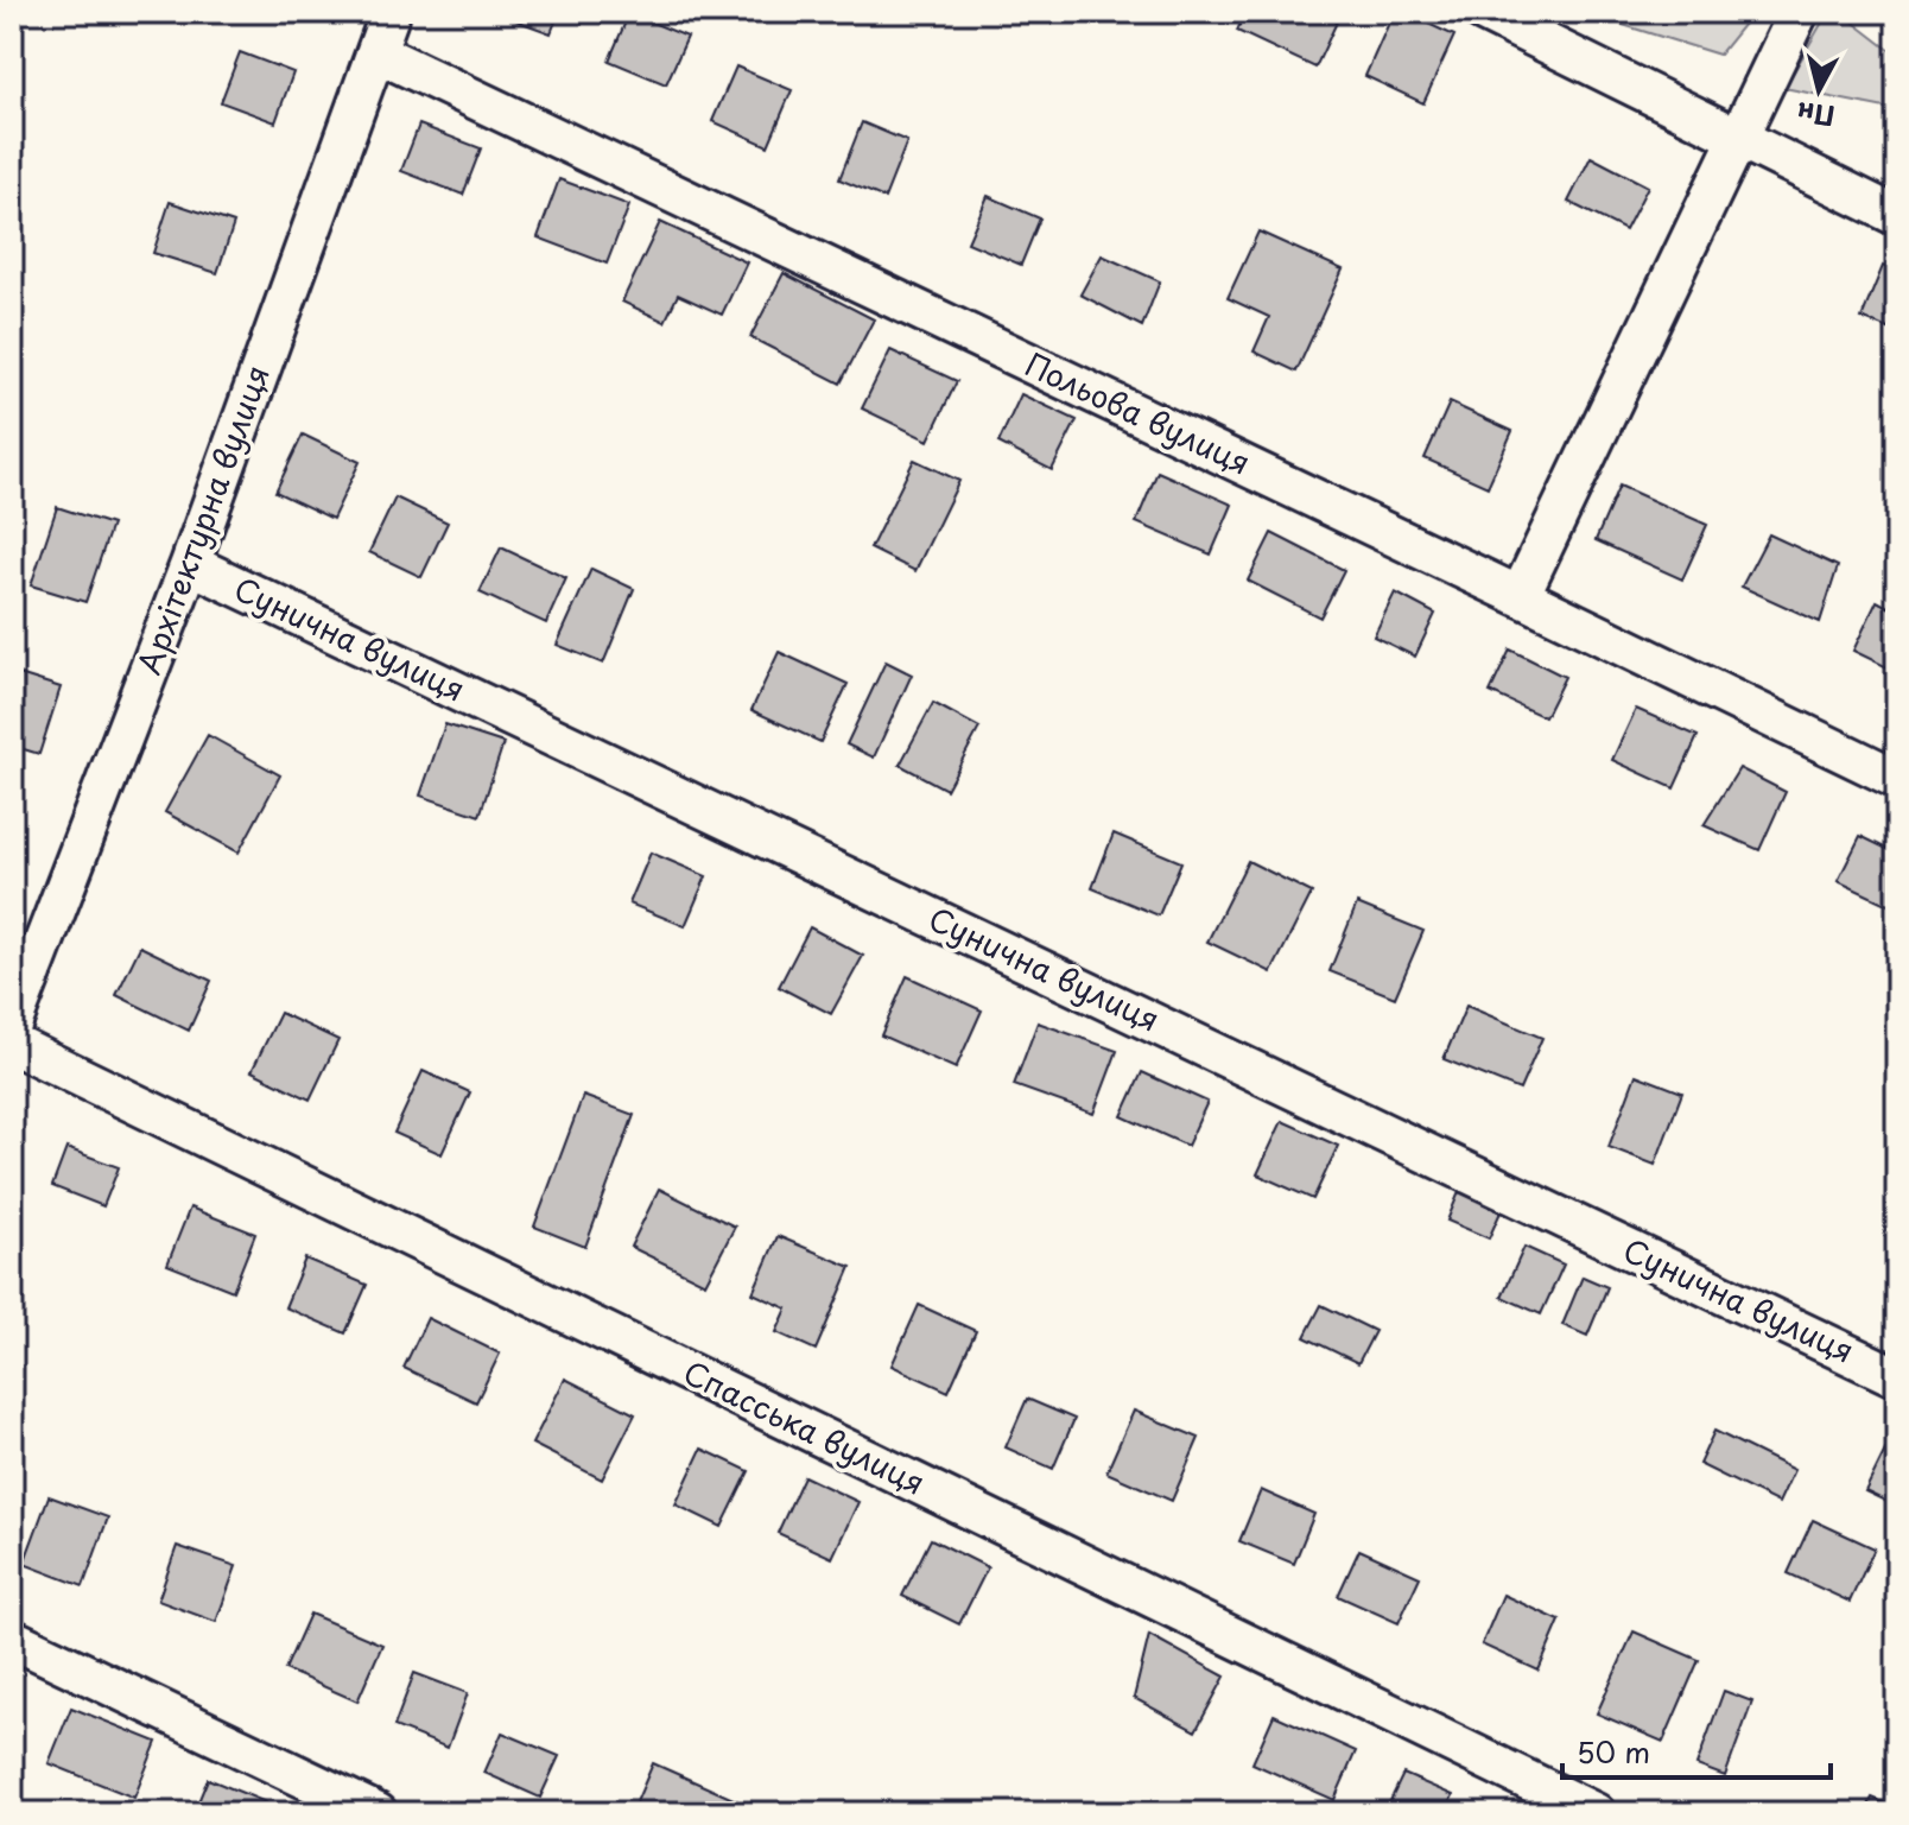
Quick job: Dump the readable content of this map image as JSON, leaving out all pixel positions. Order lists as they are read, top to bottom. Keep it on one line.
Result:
{"streets":{"street":["Польова вулиця","Архітектурна вулиця","Сунична вулиця","Спасська вулиця"]},"crossings":[["Польова вулиця","Архітектурна вулиця"],["Архітектурна вулиця","Сунична вулиця"]],"scale_bar":"50 m","north":"bottom"}
